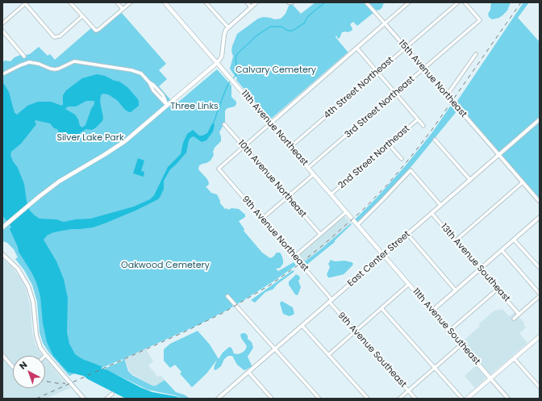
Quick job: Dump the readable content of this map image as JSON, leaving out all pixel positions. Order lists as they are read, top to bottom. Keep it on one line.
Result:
{"streets":{"main road":["11th Avenue Northeast","11th Avenue Southeast"],"street":["15th Avenue Northeast","4th Street Northeast","3rd Street Northeast","2nd Street Northeast","10th Avenue Northeast","9th Avenue Northeast","East Center Street","13th Avenue Southeast","9th Avenue Southeast"]},"crossings":[["15th Avenue Northeast","4th Street Northeast"],["15th Avenue Northeast","3rd Street Northeast"],["15th Avenue Northeast","East Center Street"],["4th Street Northeast","11th Avenue Northeast"],["3rd Street Northeast","11th Avenue Northeast"],["11th Avenue Northeast","2nd Street Northeast"],["11th Avenue Northeast","East Center Street"],["11th Avenue Northeast","11th Avenue Southeast"],["10th Avenue Northeast","9th Avenue Northeast"],["9th Avenue Northeast","East Center Street"],["9th Avenue Northeast","9th Avenue Southeast"],["East Center Street","13th Avenue Southeast"],["East Center Street","11th Avenue Southeast"],["East Center Street","9th Avenue Southeast"]],"parks":["Calvary Cemetery","Three Links","Silver Lake Park","Oakwood Cemetery"],"north":"top left"}
